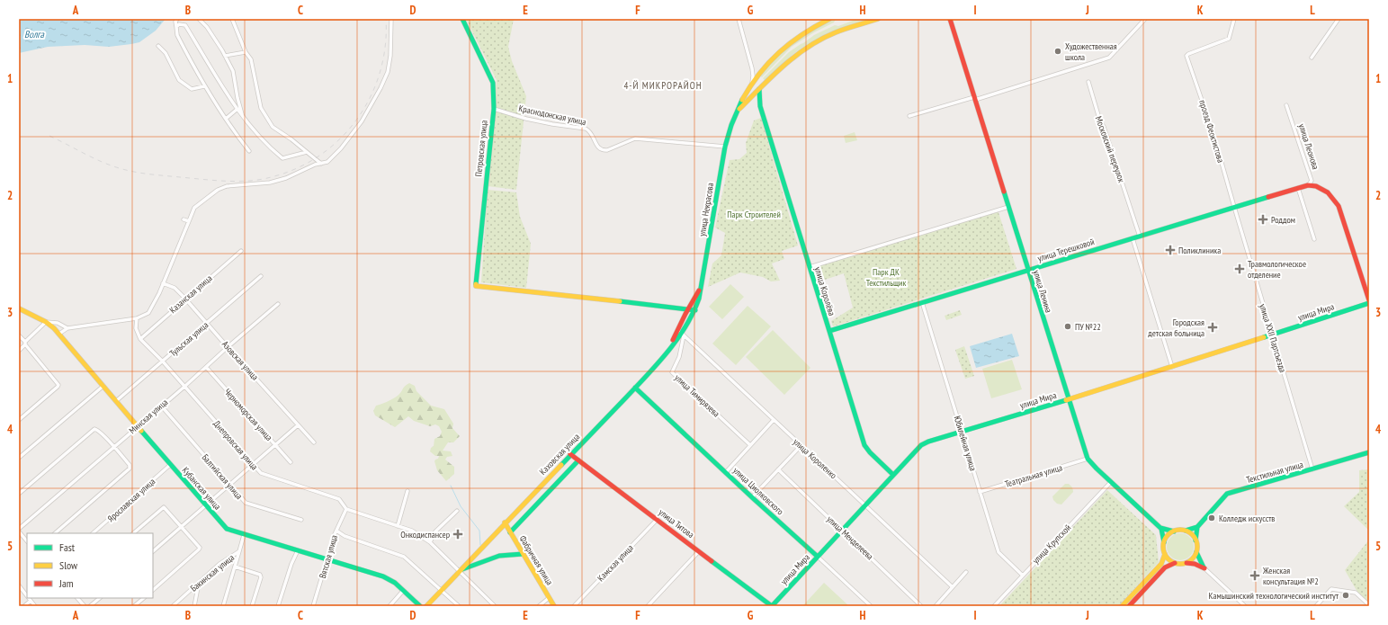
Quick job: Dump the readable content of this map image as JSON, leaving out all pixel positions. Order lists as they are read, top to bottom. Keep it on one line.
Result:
{"streets":{"street":["Краснодонская улица","проезд Феоктистова","улица Леонова","Петровская улица","Московский переулок","улица Некрасова","улица Терешковой","улица Королёва","улица Ленина","Казанская улица","улица Мира","улица XXII Партсъезда","Тульская улица","Азовская улица","улица Тимирязева","Черноморская улица","Минская улица","Юбилейная улица","Днепровская улица","Каховская улица","улица Короленко","Текстильная улица","Театральная улица","Балтийская улица","Кубанская улица","улица Циолковского","Ярославская улица","улица Титова","улица Менделеева","улица Крупской","Вятская улица","Фабричная улица","Камская улица","Бакинская улица"]},"crossings":[["Краснодонская улица","Петровская улица"],["Краснодонская улица","улица Некрасова"],["проезд Феоктистова","улица Терешковой"],["проезд Феоктистова","улица XXII Партсъезда"],["улица Леонова","улица Терешковой"],["Петровская улица","Каховская улица"],["Московский переулок","улица Терешковой"],["улица Некрасова","улица Королёва"],["улица Некрасова","Каховская улица"],["улица Терешковой","улица Королёва"],["улица Терешковой","улица Ленина"],["улица Терешковой","улица XXII Партсъезда"],["улица Терешковой","Юбилейная улица"],["улица Королёва","улица Мира"],["улица Ленина","улица Мира"],["улица Ленина","Театральная улица"],["улица Ленина","улица Крупской"],["Казанская улица","Азовская улица"],["Казанская улица","Днепровская улица"],["улица Мира","улица XXII Партсъезда"],["улица Мира","Юбилейная улица"],["улица Мира","улица Короленко"],["улица Мира","улица Циолковского"],["улица Мира","улица Титова"],["улица Мира","улица Менделеева"],["улица XXII Партсъезда","Текстильная улица"],["Тульская улица","Азовская улица"],["Тульская улица","Днепровская улица"],["Тульская улица","Кубанская улица"],["Азовская улица","Минская улица"],["улица Тимирязева","Каховская улица"],["улица Тимирязева","улица Короленко"],["Черноморская улица","Минская улица"],["Минская улица","Днепровская улица"],["Минская улица","Балтийская улица"],["Минская улица","Кубанская улица"],["Юбилейная улица","Театральная улица"],["Юбилейная улица","улица Крупской"],["Днепровская улица","Каховская улица"],["Днепровская улица","Вятская улица"],["Каховская улица","улица Короленко"],["Каховская улица","улица Циолковского"],["Каховская улица","улица Титова"],["Каховская улица","Фабричная улица"],["Кубанская улица","Ярославская улица"],["Кубанская улица","Вятская улица"],["Кубанская улица","Бакинская улица"],["улица Титова","Камская улица"]],"districts":["4-Й МИКРОРАЙОН"],"water":["Волга"],"parks":["Парк Строителей","Парк ДК Текстильщик"],"places":{"other":["Художественная школа","ПУ №22","Колледж искусств","Камышинский технологический институт"],"health":["Роддом","Поликлиника","Травмологическое отделение","Городская детская больница","Онкодиспансер","Женская консультация №2"]},"legend":["Fast","Slow","Jam"],"grid":{"columns":["A","B","C","D","E","F","G","H","I","J","K","L"],"rows":["1","2","3","4","5"]}}
